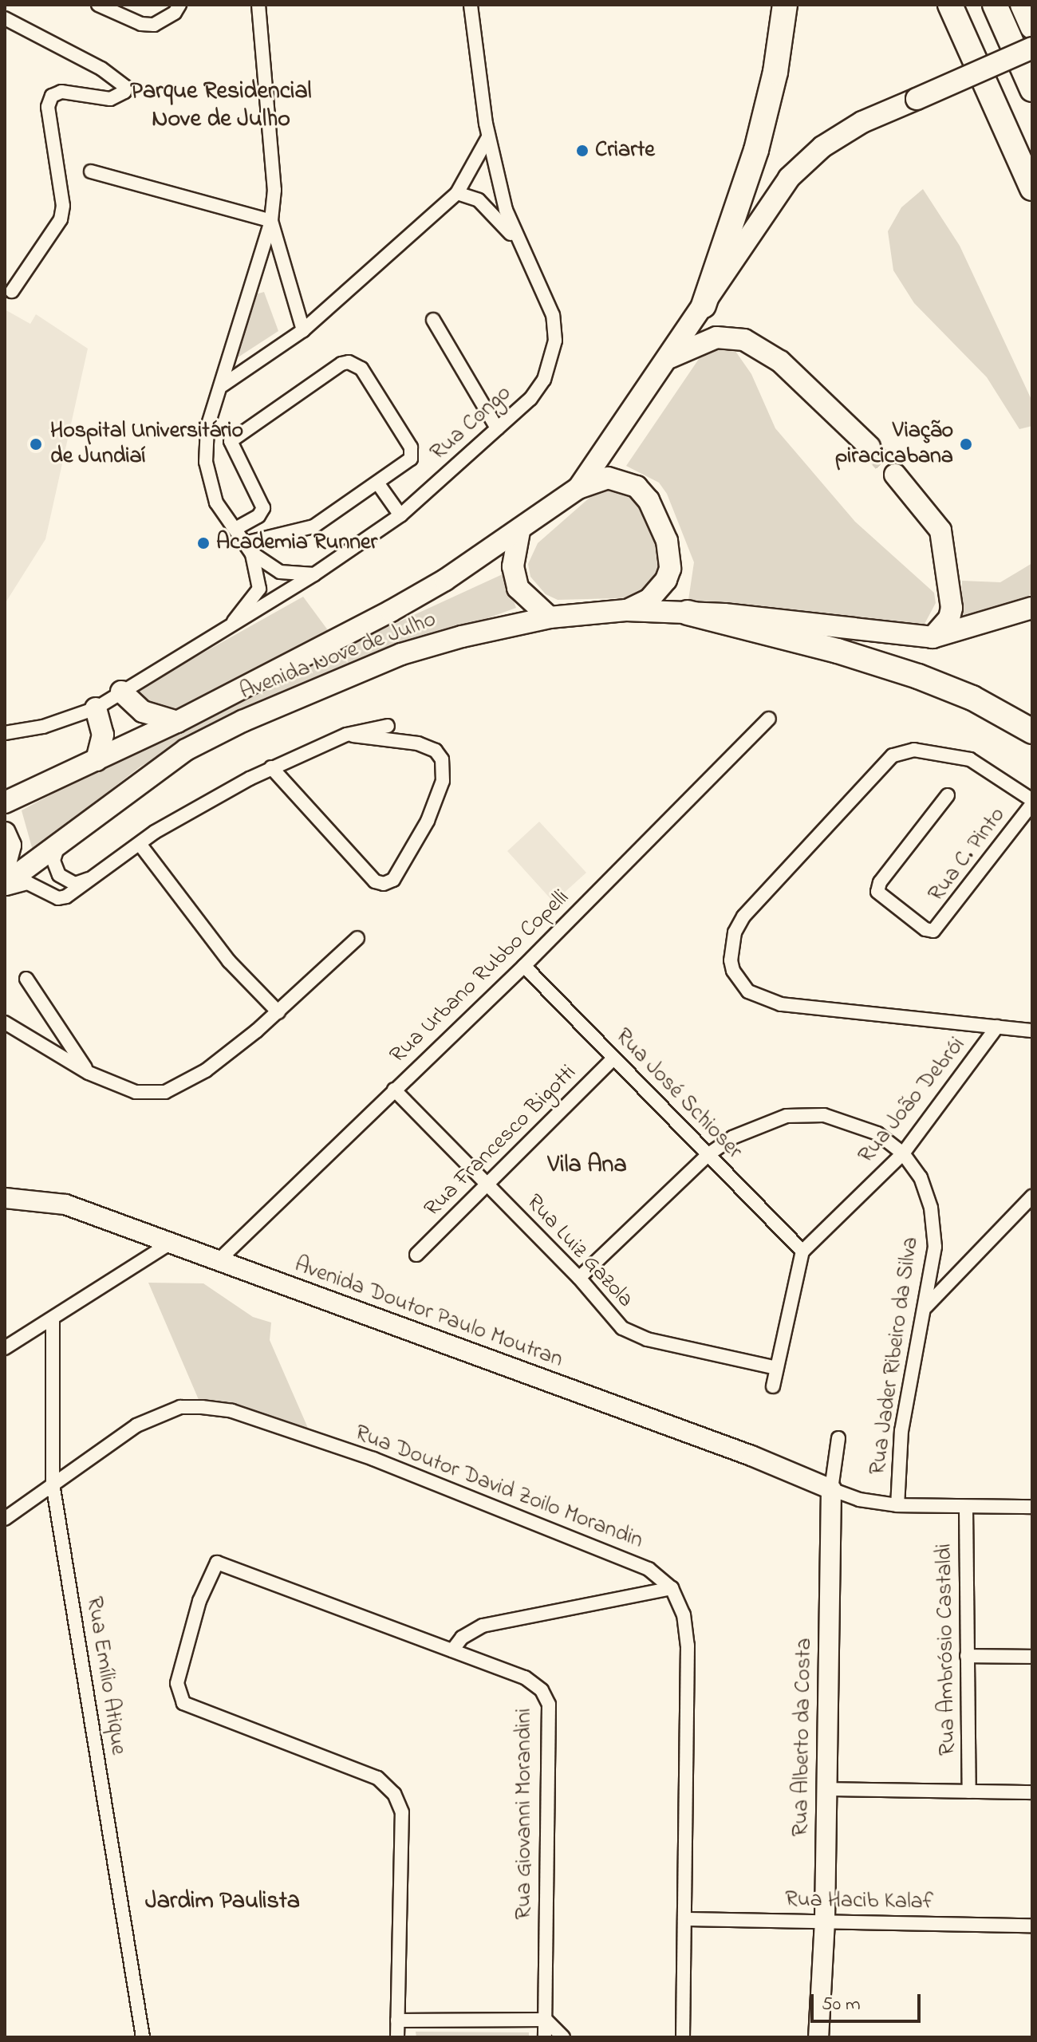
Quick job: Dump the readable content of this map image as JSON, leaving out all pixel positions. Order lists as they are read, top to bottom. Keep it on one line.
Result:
{"streets":{"main road":["Avenida Nove de Julho"],"street":["Rua Congo","Rua C. Pinto","Rua Urbano Rubbo Copelli","Rua José Schioser","Rua João Debrói","Rua Francesco Bigotti","Rua Luiz Gazola","Avenida Doutor Paulo Moutran","Rua Jader Ribeiro da Silva","Rua Doutor David Zoilo Morandin","Rua Ambrósio Castaldi","Rua Emílio Atique","Rua Alberto da Costa","Rua Giovanni Morandini","Rua Hacib Kalaf"]},"crossings":[["Rua Urbano Rubbo Copelli","Rua José Schioser"],["Rua Urbano Rubbo Copelli","Rua Luiz Gazola"],["Rua Urbano Rubbo Copelli","Avenida Doutor Paulo Moutran"],["Rua José Schioser","Rua João Debrói"],["Rua José Schioser","Rua Francesco Bigotti"],["Rua José Schioser","Rua Jader Ribeiro da Silva"],["Rua João Debrói","Rua Jader Ribeiro da Silva"],["Rua Francesco Bigotti","Rua Luiz Gazola"],["Rua Luiz Gazola","Rua Jader Ribeiro da Silva"],["Avenida Doutor Paulo Moutran","Rua Alberto da Costa"],["Rua Doutor David Zoilo Morandin","Rua Emílio Atique"],["Rua Doutor David Zoilo Morandin","Rua Hacib Kalaf"],["Rua Alberto da Costa","Rua Hacib Kalaf"]],"districts":["Parque Residencial Nove de Julho","Vila Ana","Jardim Paulista"],"places":["Criarte","Hospital Universitário de Jundiaí","Viação piracicabana","Academia Runner"],"scale_bar":"50 m"}
